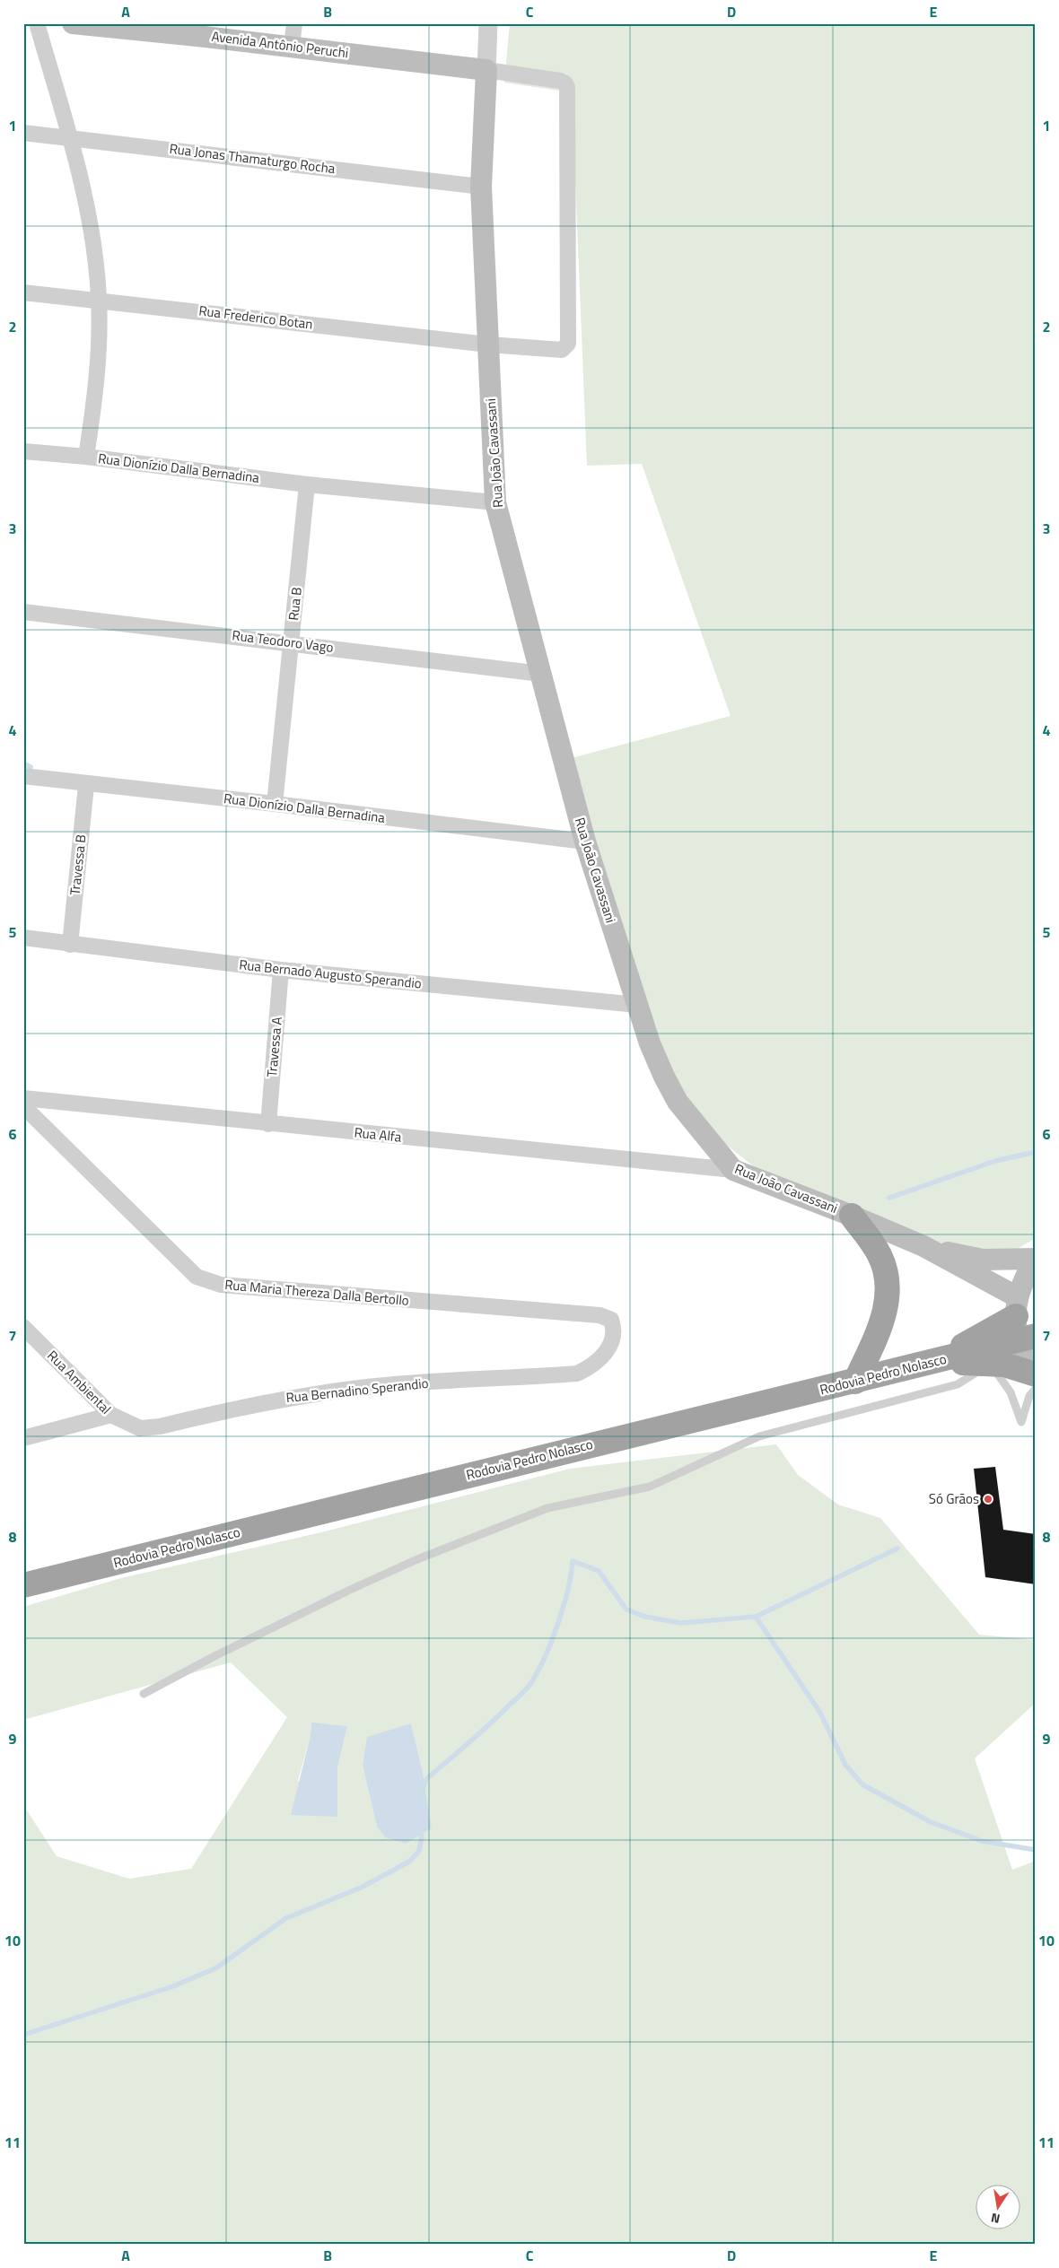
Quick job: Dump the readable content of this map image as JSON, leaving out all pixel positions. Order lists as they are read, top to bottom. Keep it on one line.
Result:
{"streets":{"highway":["Rodovia Pedro Nolasco"],"main road":["Avenida Antônio Peruchi","Rua João Cavassani"],"street":["Rua Jonas Thamaturgo Rocha","Rua Frederico Botan","Rua Dionízio Dalla Bernadina","Rua B","Rua Teodoro Vago","Travessa B","Rua Bernado Augusto Sperandio","Travessa A","Rua Alfa","Rua Maria Thereza Dalla Bertollo","Rua Ambiental","Rua Bernadino Sperandio"]},"crossings":[["Avenida Antônio Peruchi","Rua João Cavassani"],["Rua Jonas Thamaturgo Rocha","Rua João Cavassani"],["Rua Frederico Botan","Rua João Cavassani"],["Rua João Cavassani","Rua Dionízio Dalla Bernadina"],["Rua João Cavassani","Rua Teodoro Vago"],["Rua João Cavassani","Rua Bernado Augusto Sperandio"],["Rua João Cavassani","Rua Alfa"],["Rua Dionízio Dalla Bernadina","Rua B"],["Rua Dionízio Dalla Bernadina","Travessa B"],["Rua B","Rua Teodoro Vago"],["Travessa B","Rua Bernado Augusto Sperandio"],["Rua Bernado Augusto Sperandio","Travessa A"],["Travessa A","Rua Alfa"],["Rua Maria Thereza Dalla Bertollo","Rua Bernadino Sperandio"],["Rua Ambiental","Rua Bernadino Sperandio"]],"places":["Só Grãos"],"north":"bottom","grid":{"columns":["A","B","C","D","E"],"rows":["1","2","3","4","5","6","7","8","9","10","11"]}}
